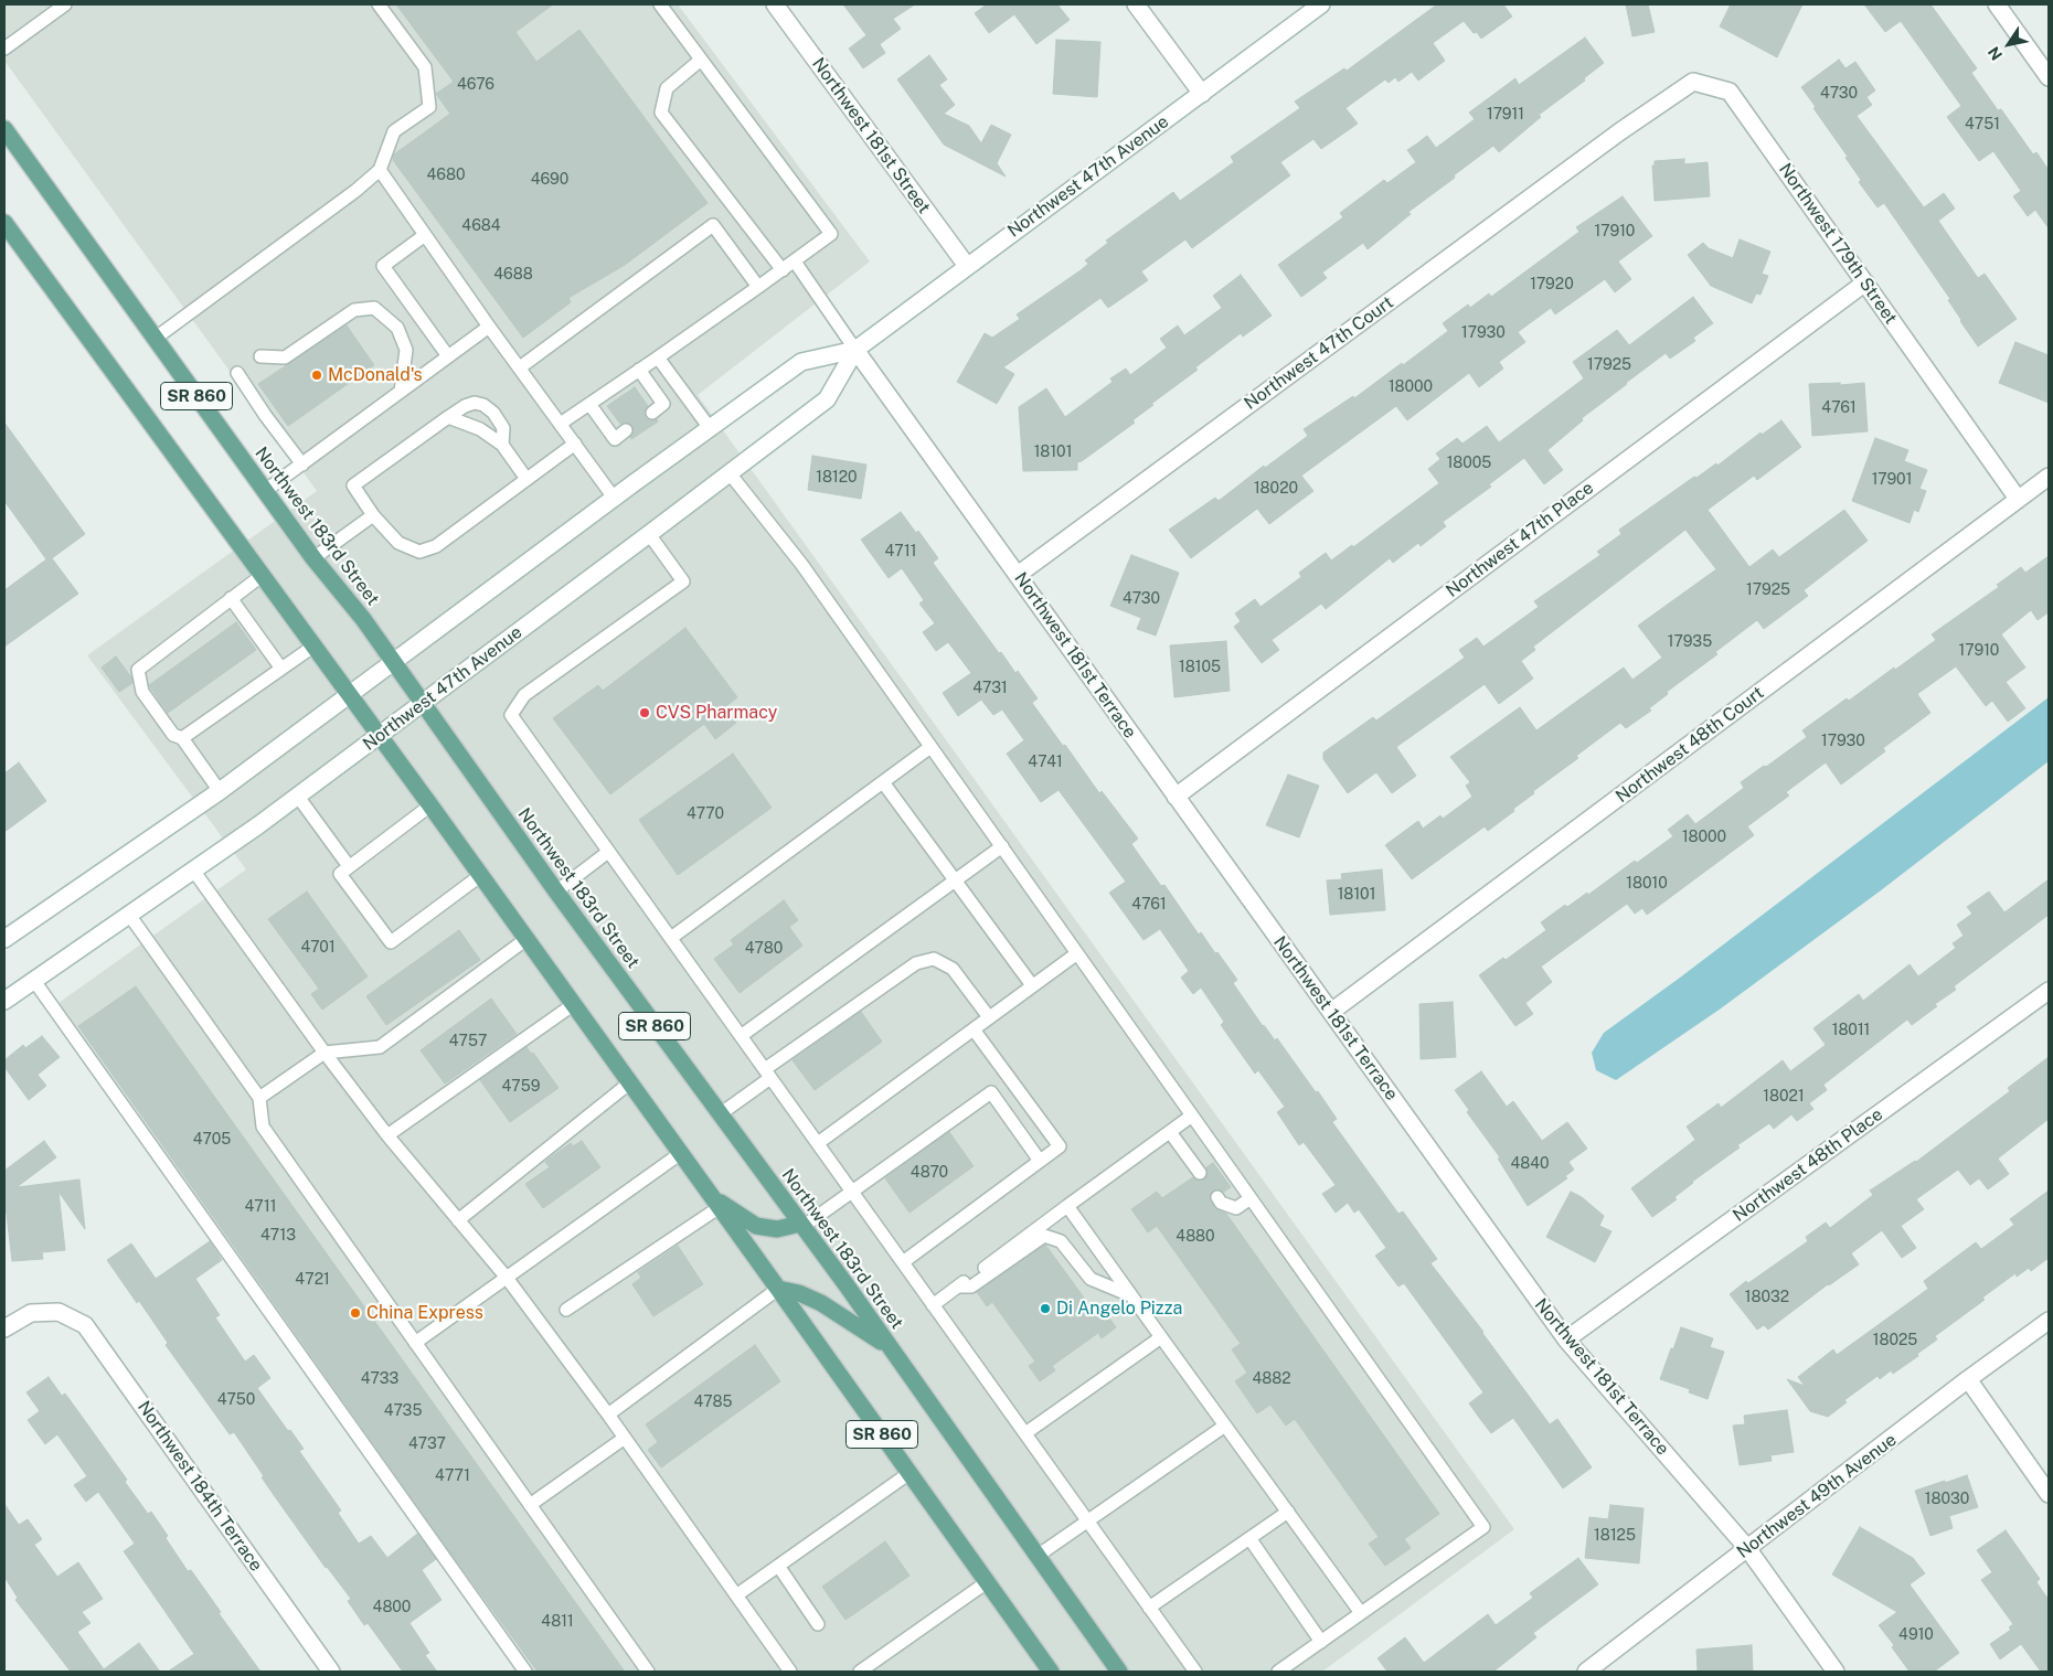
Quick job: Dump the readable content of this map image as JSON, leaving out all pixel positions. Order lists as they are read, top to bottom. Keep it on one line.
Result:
{"streets":{"main road":["SR 860","Northwest 183rd Street"],"street":["Northwest 181st Street","Northwest 47th Avenue","Northwest 179th Street","Northwest 47th Court","Northwest 47th Place","Northwest 181st Terrace","Northwest 48th Court","Northwest 48th Place","Northwest 184th Terrace","Northwest 49th Avenue"]},"crossings":[["Northwest 181st Street","Northwest 47th Avenue"],["Northwest 47th Avenue","SR 860"],["Northwest 47th Avenue","Northwest 183rd Street"],["Northwest 47th Avenue","Northwest 181st Terrace"],["Northwest 179th Street","Northwest 47th Court"],["Northwest 179th Street","Northwest 47th Place"],["Northwest 179th Street","Northwest 48th Court"],["Northwest 47th Court","Northwest 181st Terrace"],["Northwest 47th Place","Northwest 181st Terrace"],["Northwest 181st Terrace","Northwest 48th Court"],["Northwest 181st Terrace","Northwest 48th Place"],["Northwest 181st Terrace","Northwest 49th Avenue"]],"places":["McDonald's","CVS Pharmacy","Di Angelo Pizza","China Express"],"house_numbers":["4676","4730","17911","4751","4680","4690","4684","17910","4688","17920","17930","17925","18000","4761","18101","18005","18120","17901","18020","4711","17925","4730","17935","17910","18105","4731","17930","4741","4770","18000","18010","18101","4761","4701","4780","18011","4757","4759","18021","4705","4840","4870","4711","4713","4880","4721","18032","18025","4733","4882","4750","4785","4735","4737","4771","18030","18125","4800","4811","4910"],"north":"bottom left"}
